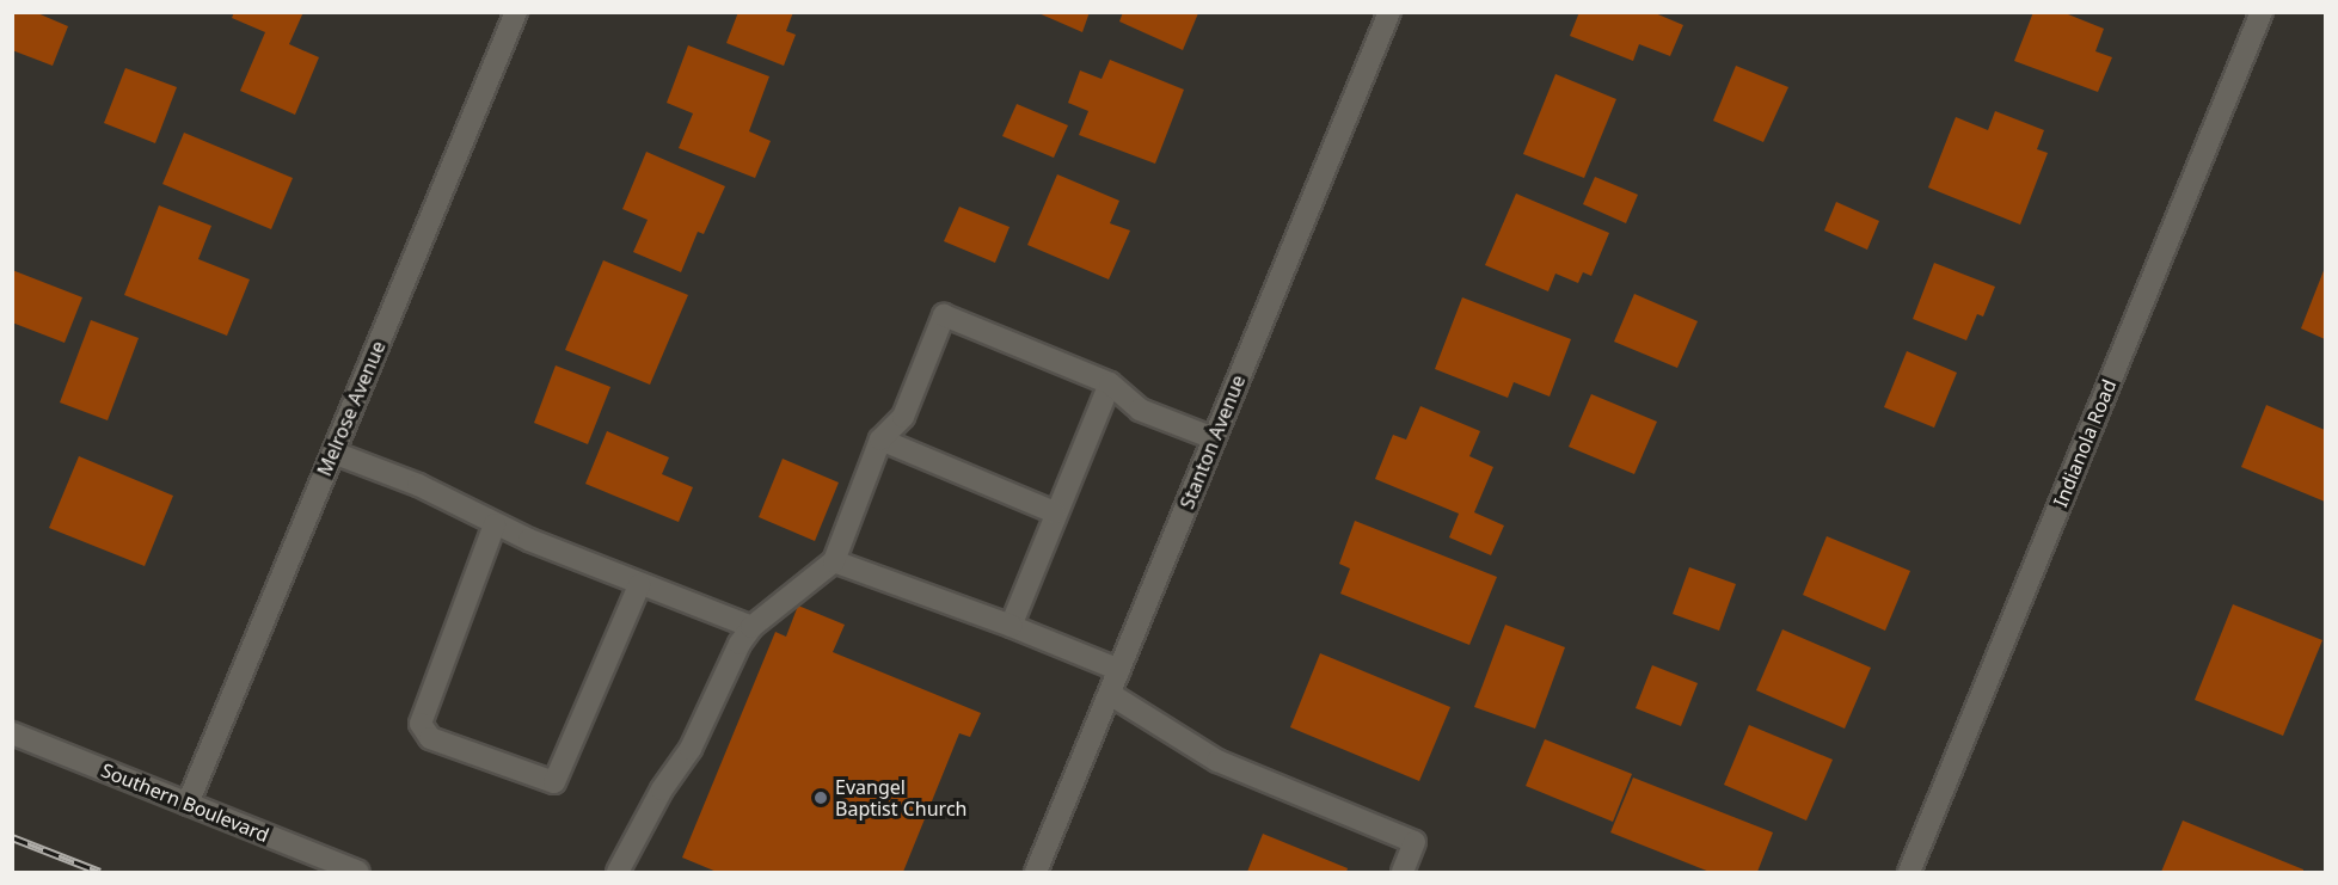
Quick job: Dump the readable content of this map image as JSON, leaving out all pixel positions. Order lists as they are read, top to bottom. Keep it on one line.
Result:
{"streets":{"street":["Melrose Avenue","Stanton Avenue","Indianola Road","Southern Boulevard"]},"crossings":[["Melrose Avenue","Southern Boulevard"]],"places":["Evangel Baptist Church"]}
